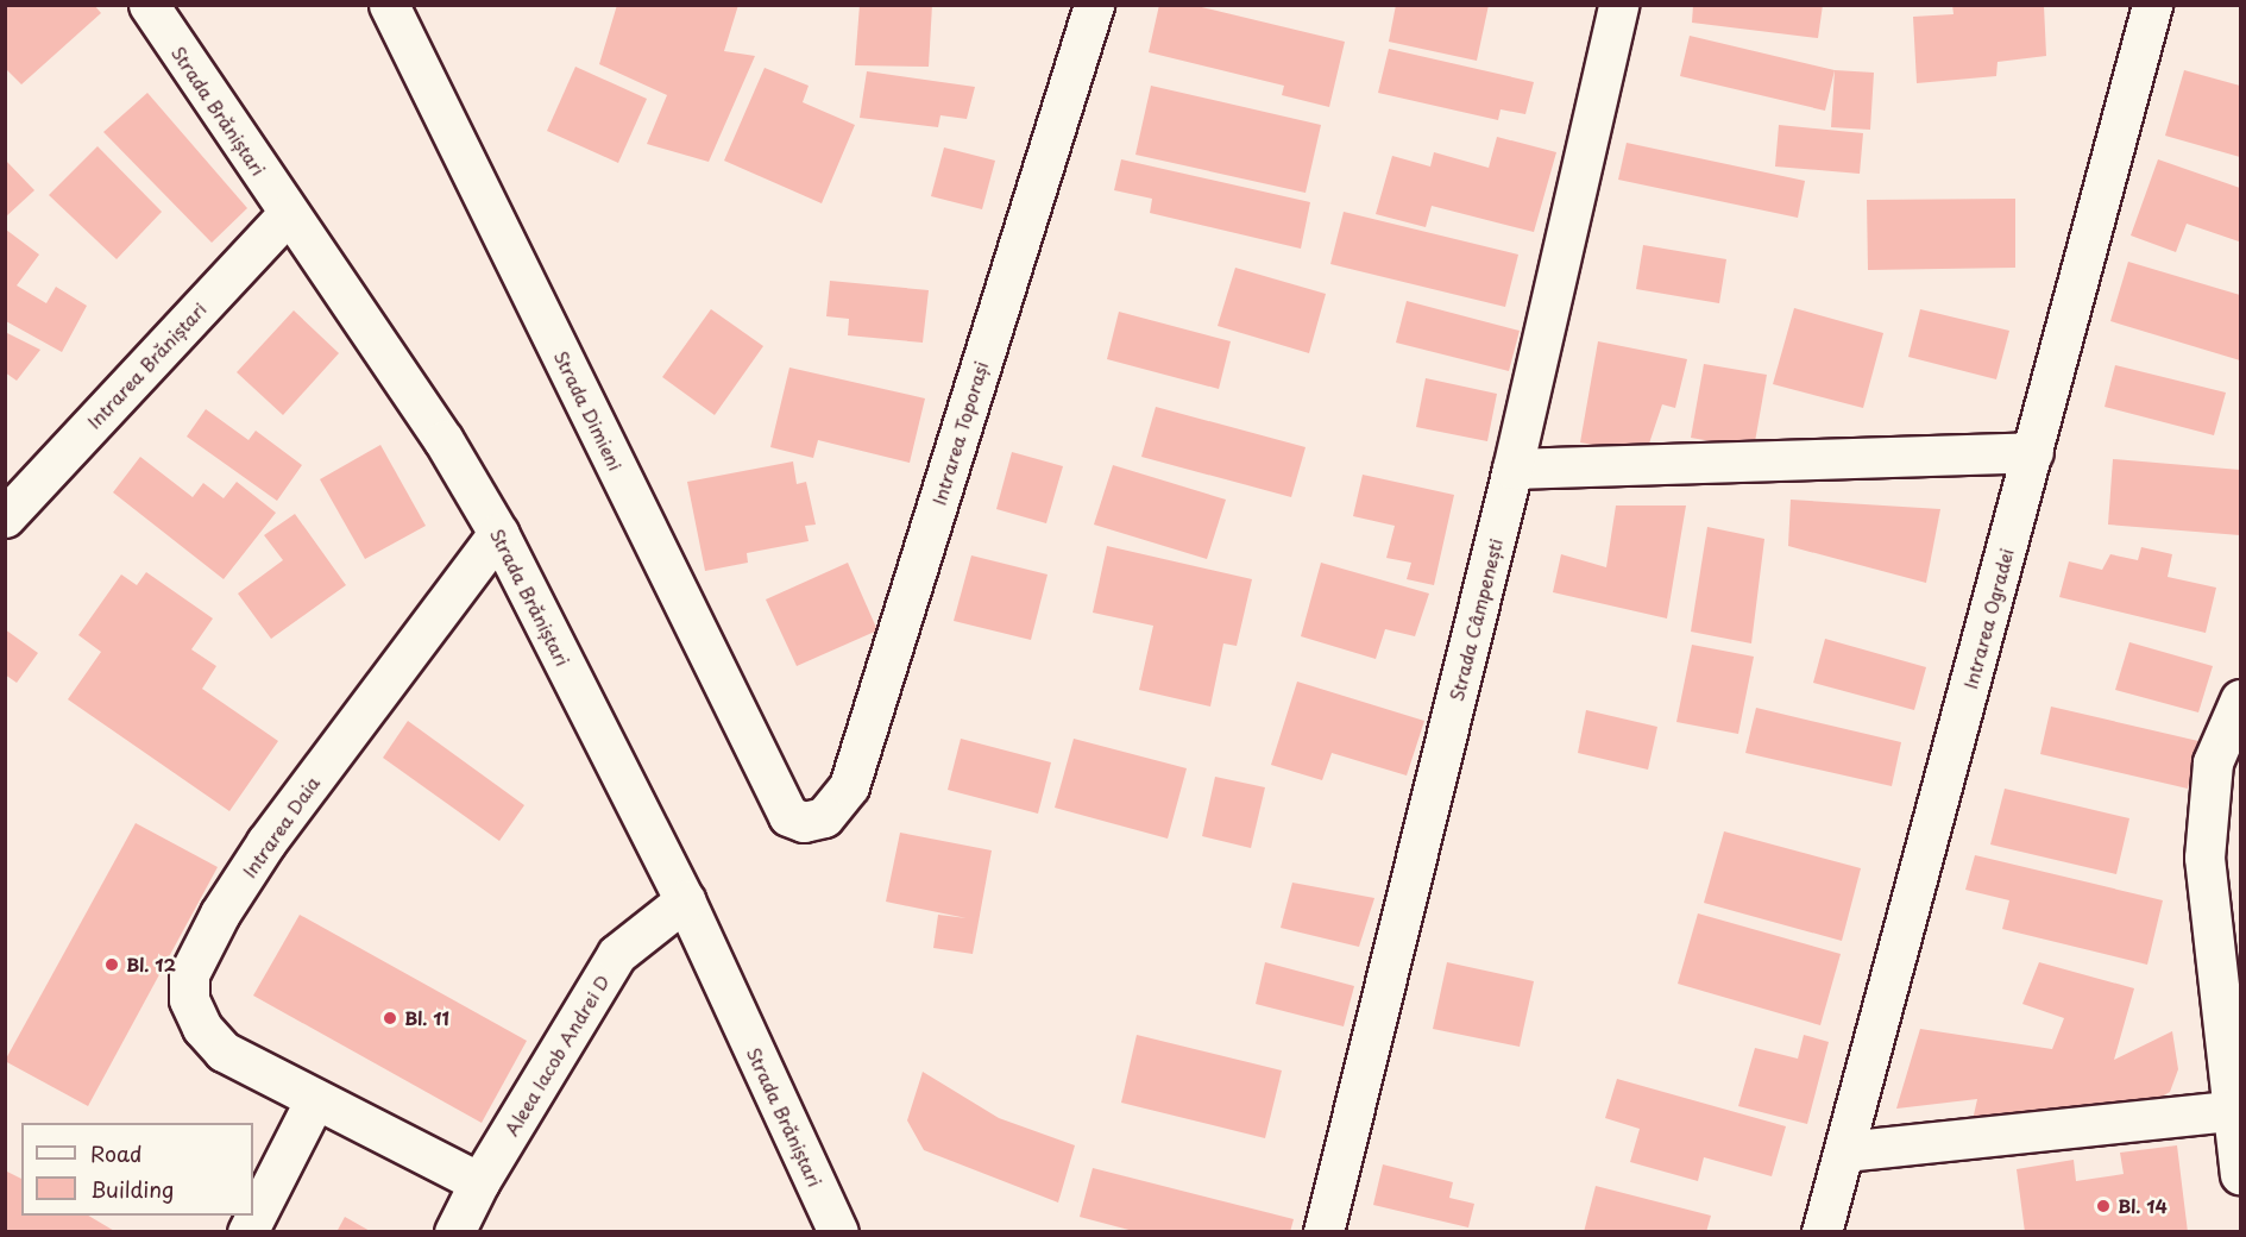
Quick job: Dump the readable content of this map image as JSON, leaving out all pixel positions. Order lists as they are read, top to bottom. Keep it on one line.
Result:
{"streets":{"street":["Strada Brăniștari","Intrarea Brăniștari","Strada Dimieni","Intrarea Toporași","Intrarea Ogradei","Strada Câmpenești","Intrarea Daia","Aleea Iacob Andrei D"]},"crossings":[["Strada Brăniștari","Intrarea Brăniștari"],["Strada Brăniștari","Intrarea Daia"],["Strada Brăniștari","Aleea Iacob Andrei D"],["Strada Dimieni","Intrarea Toporași"],["Intrarea Daia","Aleea Iacob Andrei D"]],"places":["Bl. 12","Bl. 11","Bl. 14"],"legend":["Road","Building"]}
